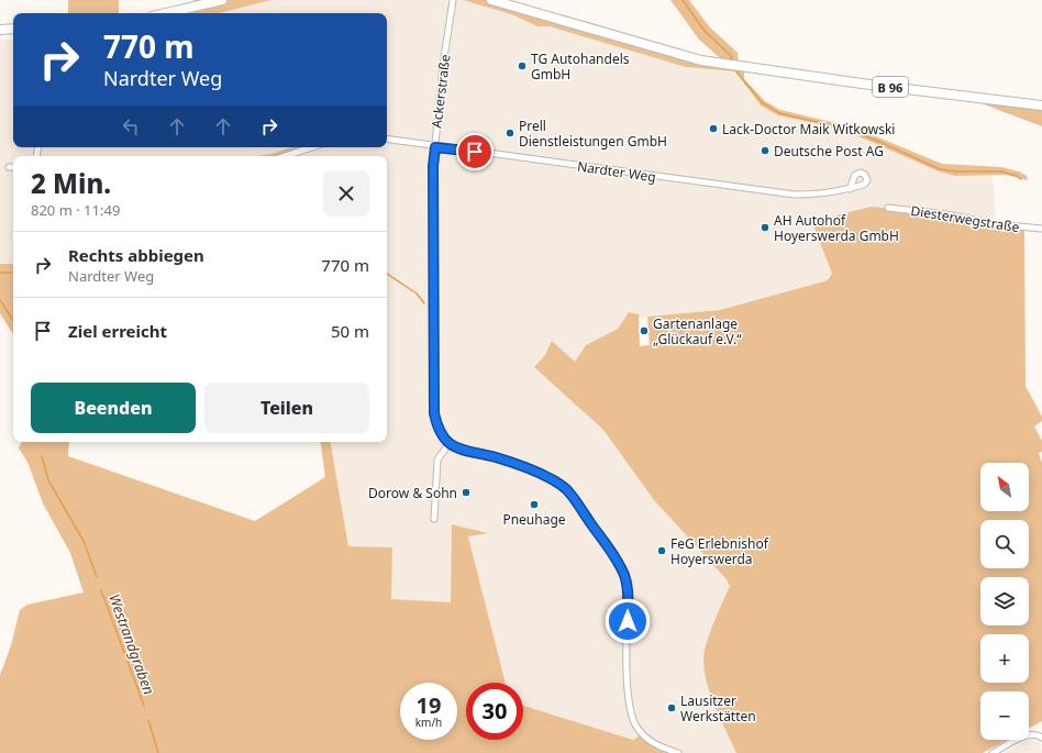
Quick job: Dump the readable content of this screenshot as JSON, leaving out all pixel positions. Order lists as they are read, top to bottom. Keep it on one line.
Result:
{"streets":{"main road":["B 96"],"street":["Ackerstraße","Nardter Weg","Diesterwegstraße"]},"crossings":[["Ackerstraße","Nardter Weg"]],"water":["Westrandgraben"],"places":["TG Autohandels GmbH","Lack-Doctor Maik Witkowski","Prell Dienstleistungen GmbH","Deutsche Post AG","AH Autohof Hoyerswerda GmbH","Gartenanlage „Glückauf e.V.“","Dorow & Sohn","Pneuhage","FeG Erlebnishof Hoyerswerda","Lausitzer Werkstätten"],"north":"top left","page":{"turn":["770 m","Nardter Weg"],"heading":["2 Min.","820 m · 11:49"],"list":[{"name":"Rechts abbiegen","note":"Nardter Weg","value":"770 m"},{"name":"Ziel erreicht","value":"50 m"}],"buttons":["Beenden","Teilen"],"map_buttons":["+","−"],"speed":"19 km/h","limit":"30"}}
